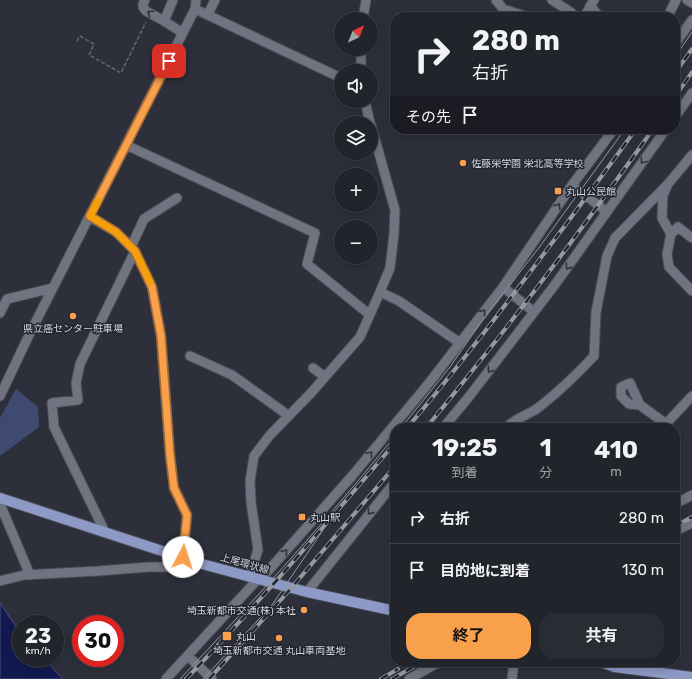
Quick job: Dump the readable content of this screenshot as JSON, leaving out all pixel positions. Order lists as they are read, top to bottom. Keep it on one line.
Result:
{"streets":{"main road":["上尾環状線"]},"places":{"other":["佐藤栄学園 栄北高等学校","県立癌センター駐車場","埼玉新都市交通(株) 本社","埼玉新都市交通 丸山車両基地"],"transit":["丸山公民館","丸山駅","丸山"]},"north":"top right","page":{"map_buttons":["+","−"],"turn":["280 m","右折"],"then":"その先","eta":["19:25","到着","1","分","410","m"],"list":[{"name":"右折","value":"280 m"},{"name":"目的地に到着","value":"130 m"}],"buttons":["終了","共有"],"speed":"23 km/h","limit":"30"}}
